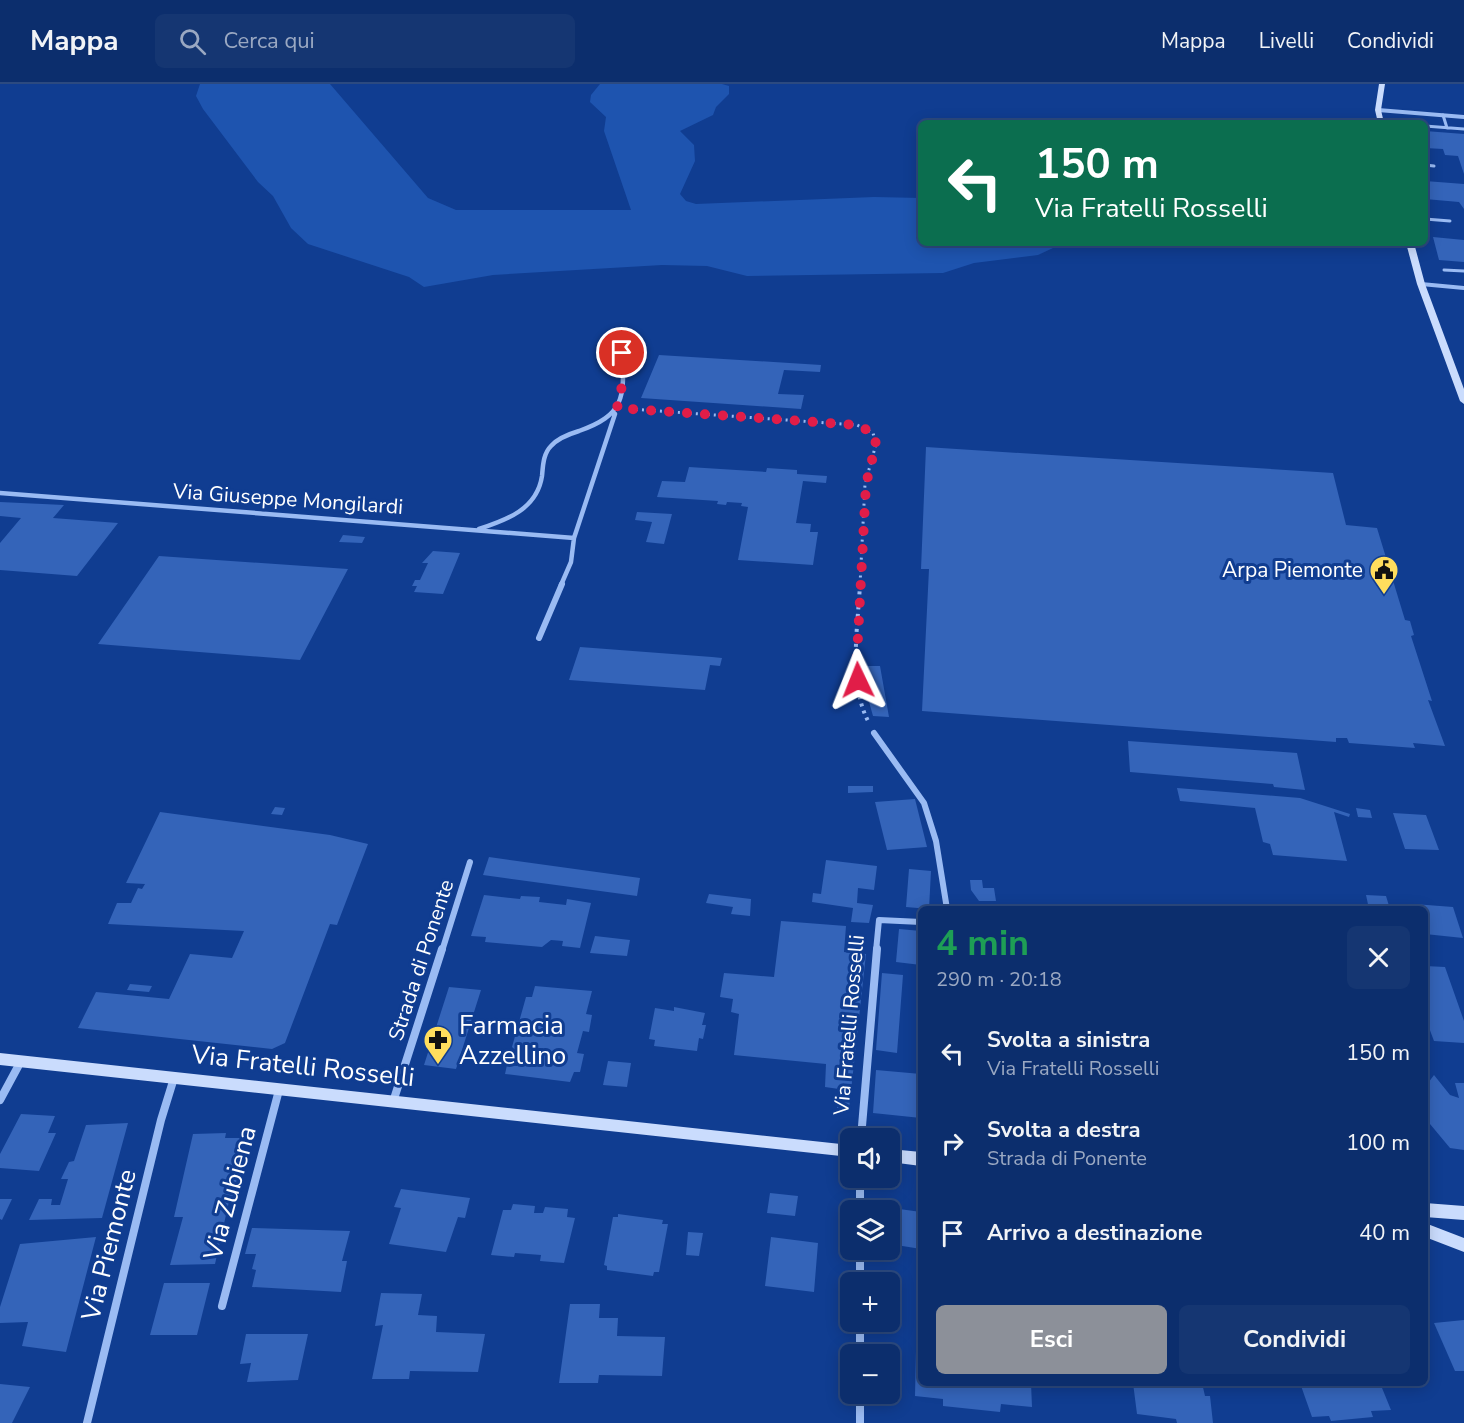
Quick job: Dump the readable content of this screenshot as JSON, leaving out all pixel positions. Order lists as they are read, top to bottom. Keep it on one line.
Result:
{"streets":{"street":["Via Giuseppe Mongilardi","Strada di Ponente","Via Fratelli Rosselli","Via Zubiena","Via Piemonte"]},"crossings":[["Strada di Ponente","Via Fratelli Rosselli"],["Via Fratelli Rosselli","Via Zubiena"],["Via Fratelli Rosselli","Via Piemonte"]],"places":{"public building":["Arpa Piemonte"],"pharmacy":["Farmacia Azzellino"]},"page":{"header":"Mappa","search":"Cerca qui","nav":["Mappa","Livelli","Condividi"],"turn":["150 m","Via Fratelli Rosselli"],"heading":["4 min","290 m · 20:18"],"list":[{"name":"Svolta a sinistra","note":"Via Fratelli Rosselli","value":"150 m"},{"name":"Svolta a destra","note":"Strada di Ponente","value":"100 m"},{"name":"Arrivo a destinazione","value":"40 m"}],"map_buttons":["+","−"],"buttons":["Esci","Condividi"]}}
